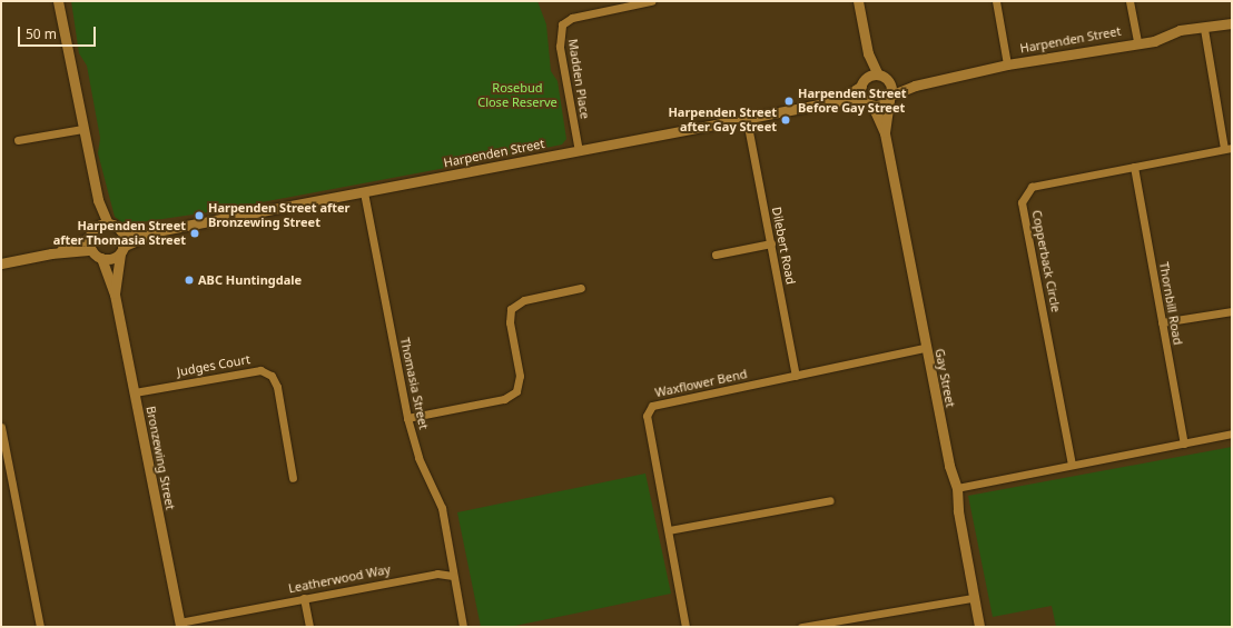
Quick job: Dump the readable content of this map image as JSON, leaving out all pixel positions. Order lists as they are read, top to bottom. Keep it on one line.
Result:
{"streets":{"street":["Harpenden Street","Madden Place","Dilebert Road","Copperback Circle","Thornbill Road","Judges Court","Gay Street","Thomasia Street","Waxflower Bend","Bronzewing Street","Leatherwood Way"]},"crossings":[["Harpenden Street","Madden Place"],["Harpenden Street","Dilebert Road"],["Harpenden Street","Gay Street"],["Harpenden Street","Thomasia Street"],["Harpenden Street","Bronzewing Street"],["Dilebert Road","Waxflower Bend"],["Copperback Circle","Thornbill Road"],["Judges Court","Bronzewing Street"],["Gay Street","Waxflower Bend"],["Thomasia Street","Leatherwood Way"],["Bronzewing Street","Leatherwood Way"]],"parks":["Rosebud Close Reserve"],"places":["Harpenden Street Before Gay Street","Harpenden Street after Gay Street","Harpenden Street after Bronzewing Street","Harpenden Street after Thomasia Street","ABC Huntingdale"],"scale_bar":"50 m"}
